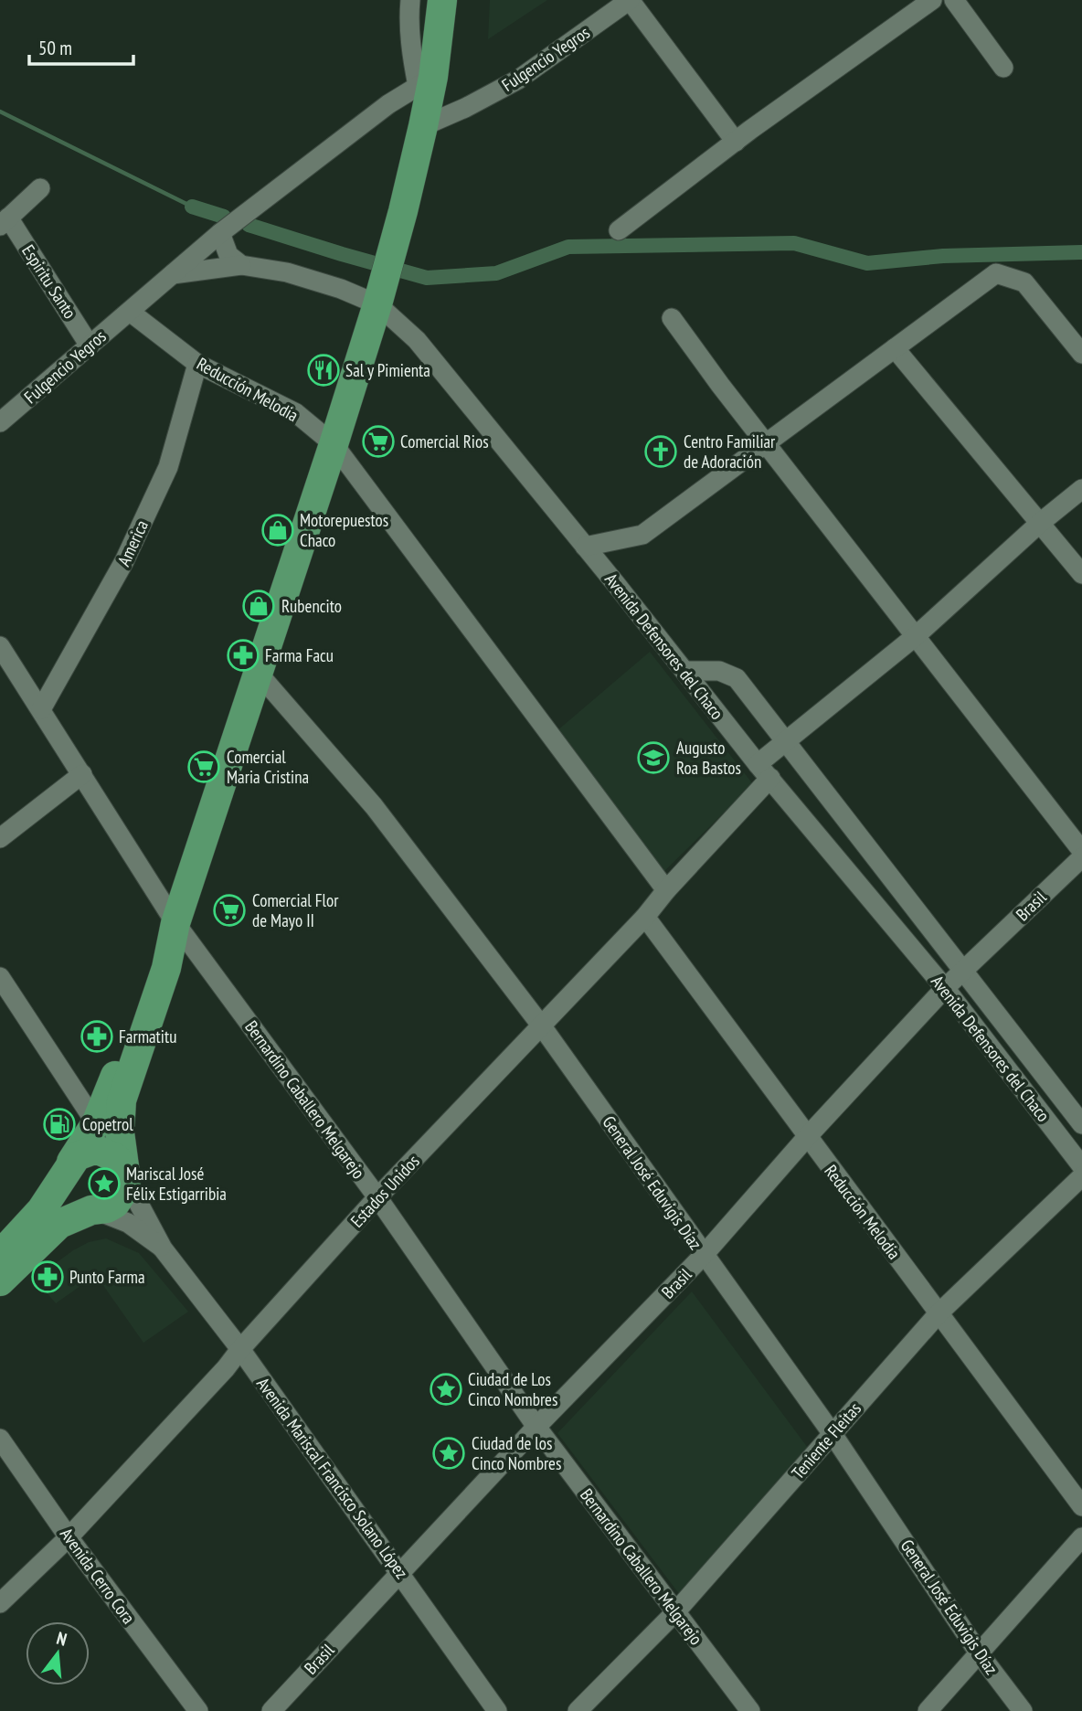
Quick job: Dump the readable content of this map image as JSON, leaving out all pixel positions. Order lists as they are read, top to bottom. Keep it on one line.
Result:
{"streets":{"street":["Fulgencio Yegros","Espiritu Santo","Reducción Melodia","America","Avenida Defensores del Chaco","Brasil","Bernardino Caballero Melgarejo","General José Eduvigis Díaz","Estados Unidos","Teniente Fleitas","Avenida Mariscal Francisco Solano López","Avenida Cerro Cora"]},"crossings":[["Fulgencio Yegros","Espiritu Santo"],["Fulgencio Yegros","Reducción Melodia"],["Fulgencio Yegros","Avenida Defensores del Chaco"],["Reducción Melodia","America"],["Reducción Melodia","Brasil"],["Reducción Melodia","Estados Unidos"],["Reducción Melodia","Teniente Fleitas"],["America","Bernardino Caballero Melgarejo"],["Avenida Defensores del Chaco","Brasil"],["Avenida Defensores del Chaco","Estados Unidos"],["Brasil","Bernardino Caballero Melgarejo"],["Brasil","General José Eduvigis Díaz"],["Brasil","Avenida Mariscal Francisco Solano López"],["Bernardino Caballero Melgarejo","Estados Unidos"],["Bernardino Caballero Melgarejo","Teniente Fleitas"],["General José Eduvigis Díaz","Estados Unidos"],["General José Eduvigis Díaz","Teniente Fleitas"],["Estados Unidos","Avenida Mariscal Francisco Solano López"],["Estados Unidos","Avenida Cerro Cora"]],"places":{"restaurant":["Sal y Pimienta"],"supermarket":["Comercial Rios","Comercial Maria Cristina","Comercial Flor de Mayo II"],"church":["Centro Familiar de Adoración"],"shop":["Motorepuestos Chaco","Rubencito"],"pharmacy":["Farma Facu","Farmatitu","Punto Farma"],"school or university":["Augusto Roa Bastos"],"fuel station":["Copetrol"],"place":["Mariscal José Félix Estigarribia","Ciudad de Los Cinco Nombres","Ciudad de los Cinco Nombres"]},"scale_bar":"50 m","north":"top"}
